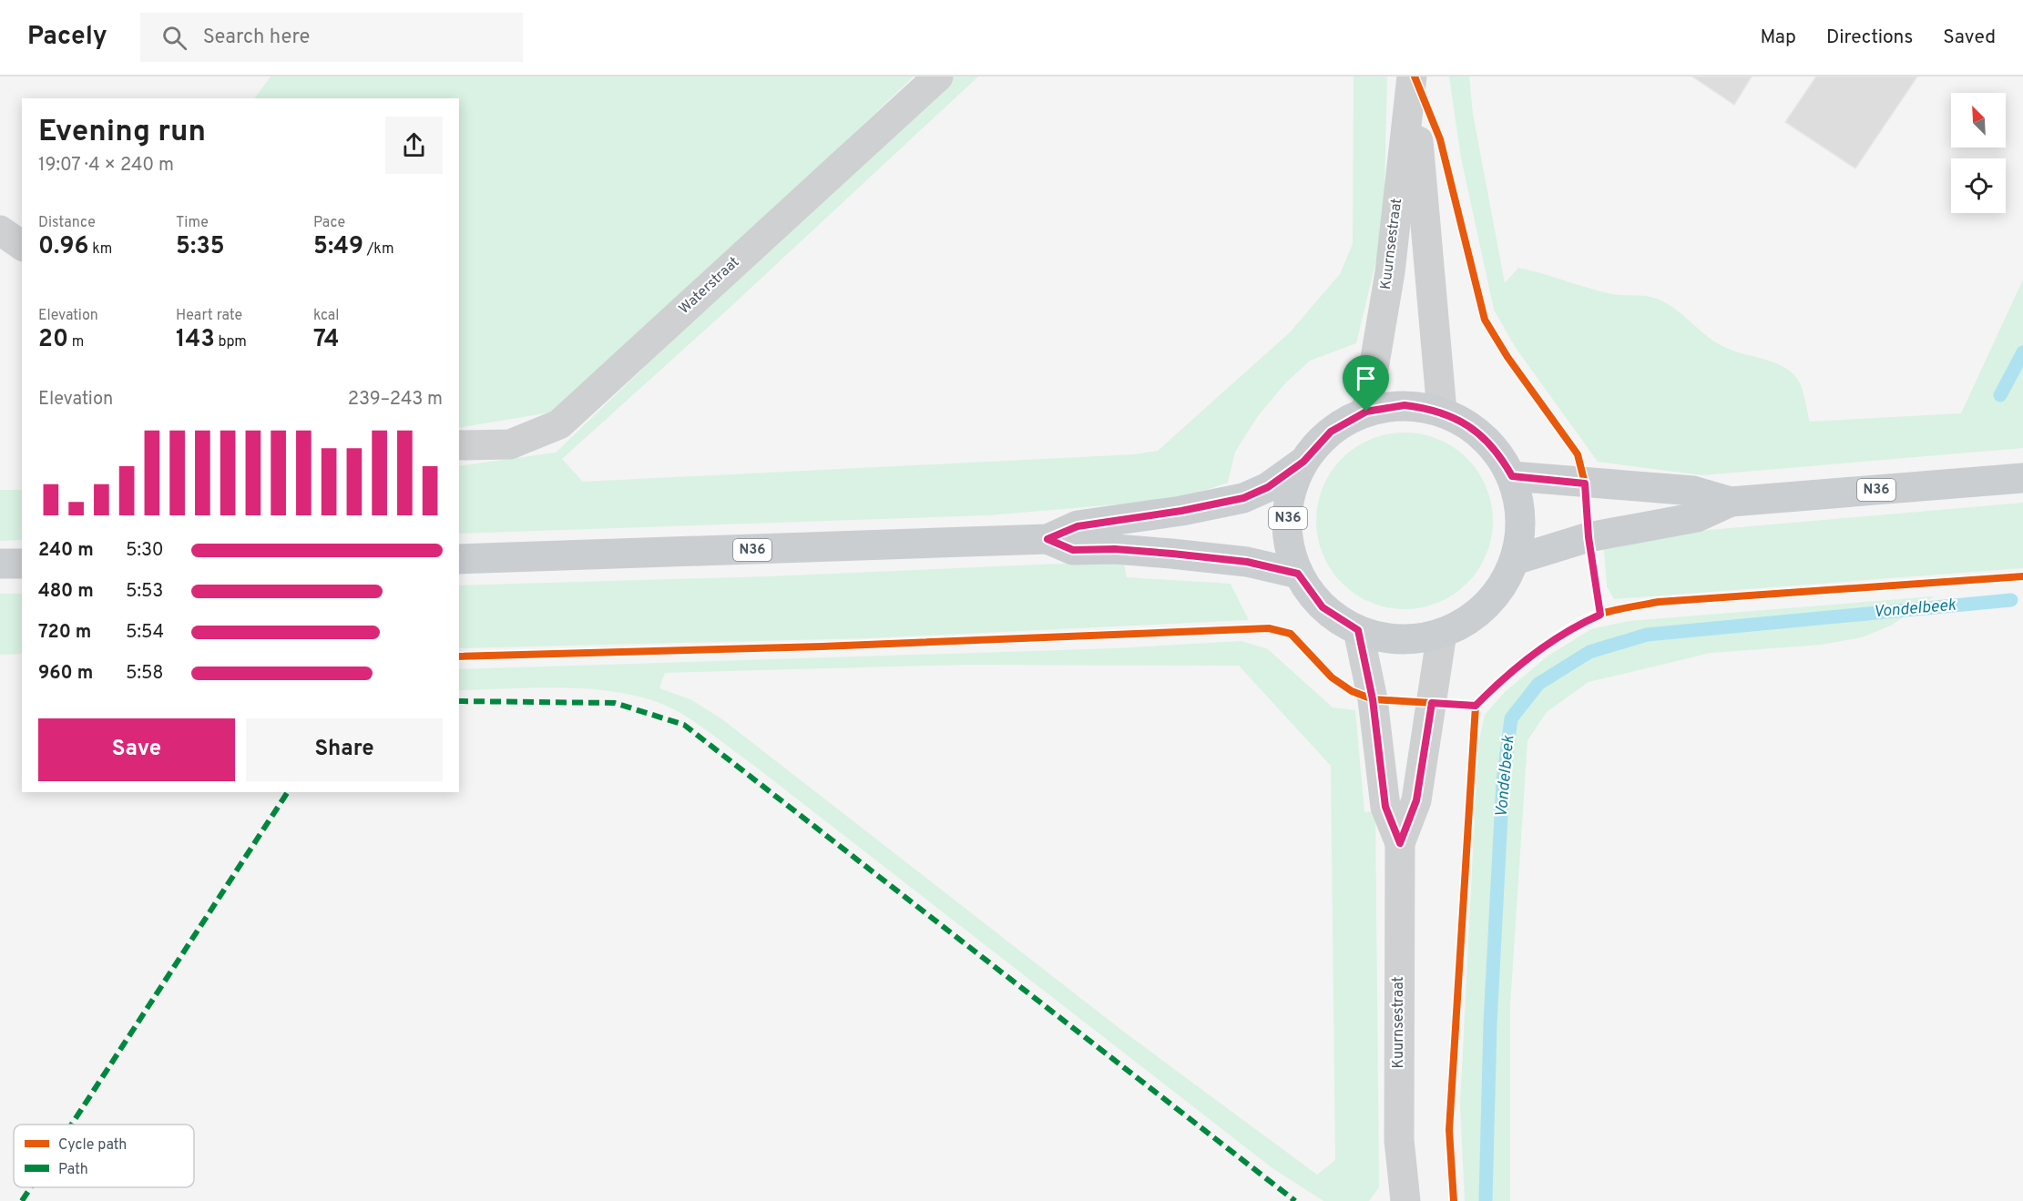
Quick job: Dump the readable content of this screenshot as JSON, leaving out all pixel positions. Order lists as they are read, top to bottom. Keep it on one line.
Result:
{"streets":{"main road":["N36"],"street":["Kuurnsestraat","Waterstraat"]},"crossings":[["Kuurnsestraat","N36"]],"water":["Vondelbeek"],"legend":["Cycle path","Path"],"north":"top left","page":{"header":"Pacely","search":"Search here","nav":["Map","Directions","Saved"],"heading":["Evening run","19:07 · 4 × 240 m"],"stats":[["Distance","0.96 km"],["Time","5:35"],["Pace","5:49 /km"],["Elevation","20 m"],["Heart rate","143 bpm"],["kcal","74"]],"chart":["Elevation","239–243 m"],"list":[{"name":"240 m","note":"5:30"},{"name":"480 m","note":"5:53"},{"name":"720 m","note":"5:54"},{"name":"960 m","note":"5:58"}],"buttons":["Save","Share"]}}
